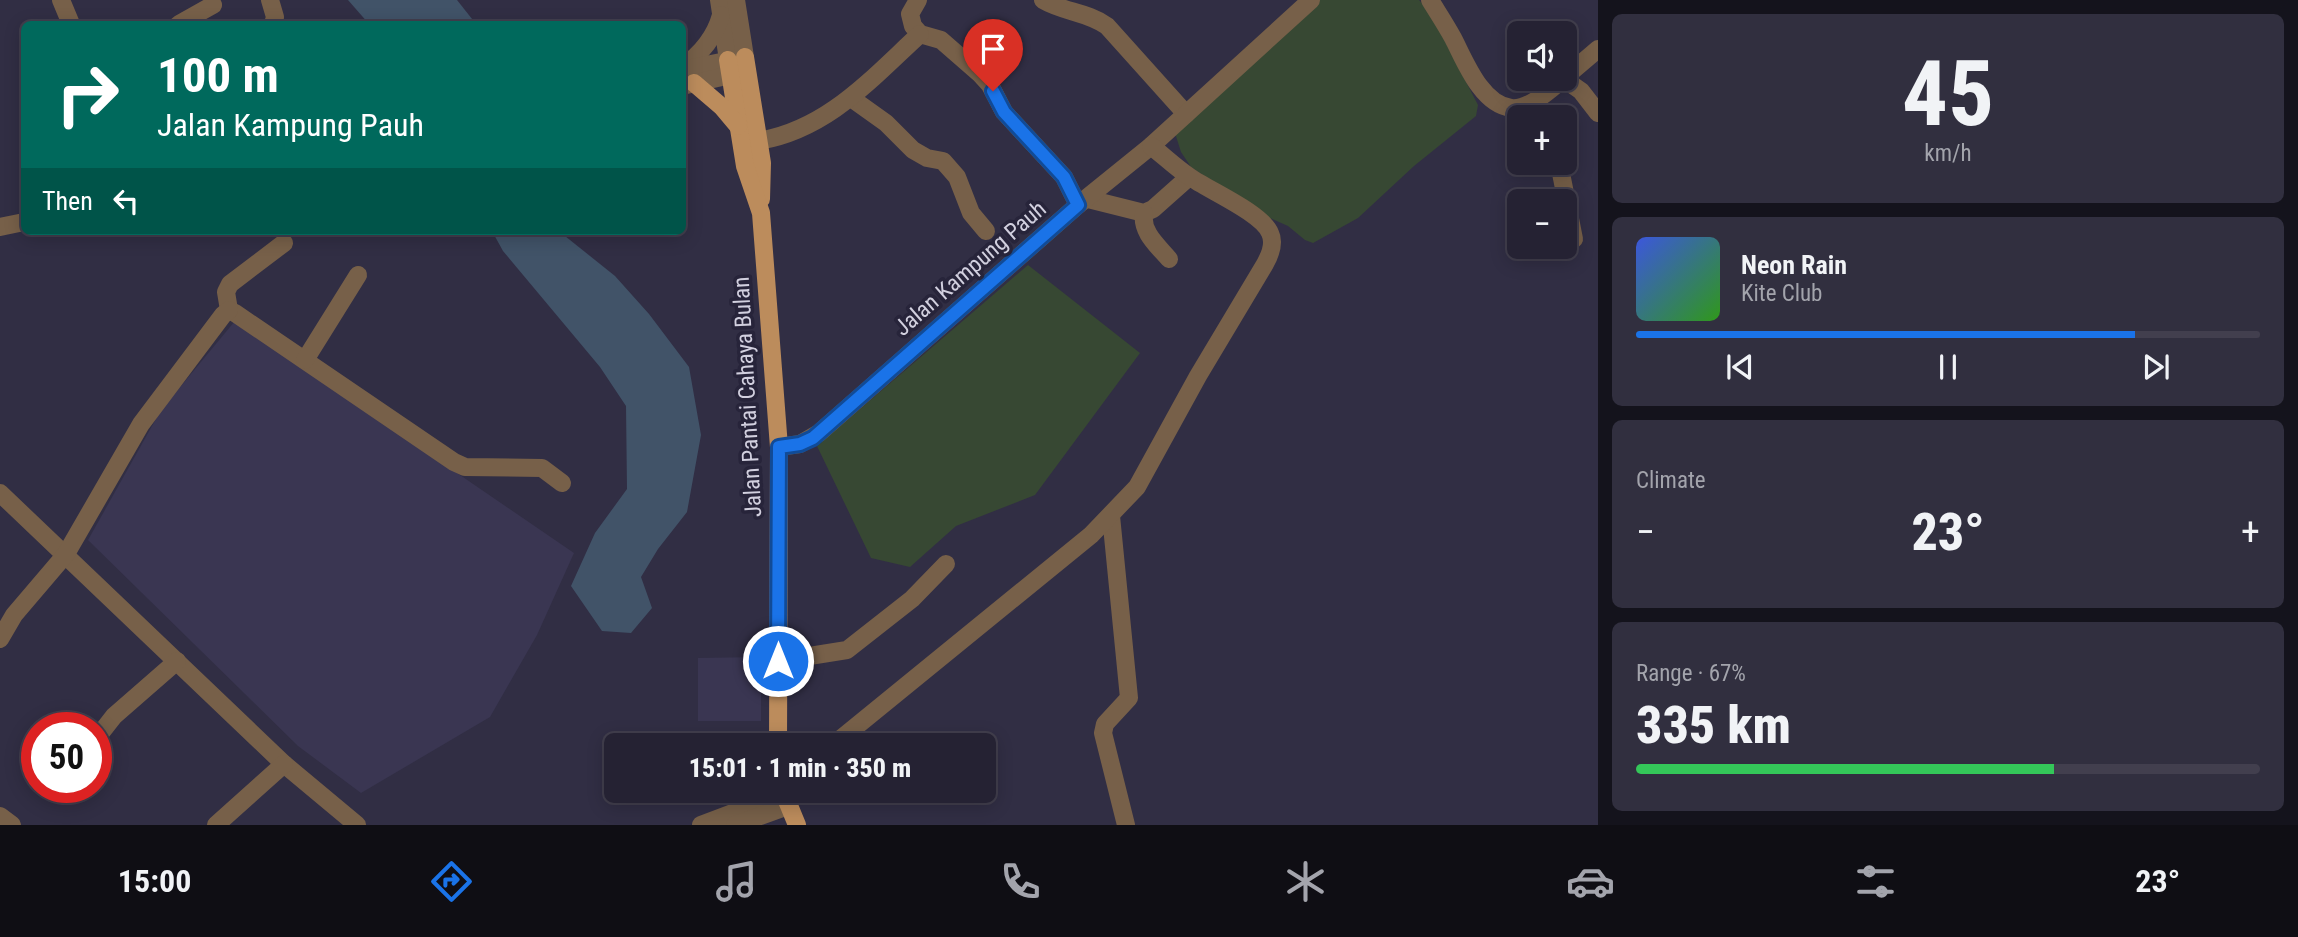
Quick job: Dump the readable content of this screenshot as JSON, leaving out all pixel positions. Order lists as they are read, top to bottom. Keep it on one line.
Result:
{"streets":{"main road":["Jalan Pantai Cahaya Bulan"],"street":["Jalan Kampung Pauh"]},"crossings":[["Jalan Kampung Pauh","Jalan Pantai Cahaya Bulan"]],"page":{"tile":[["45","km/h"],"Climate",["Range · 67%","335 km"]],"map_buttons":["+","−"],"turn":["100 m","Jalan Kampung Pauh"],"then":"Then","song":["Neon Rain","Kite Club"],"heat":["−","23°","+"],"limit":"50","trip":"15:01 · 1 min · 350 m","tabs":["15:00","23°"]}}
